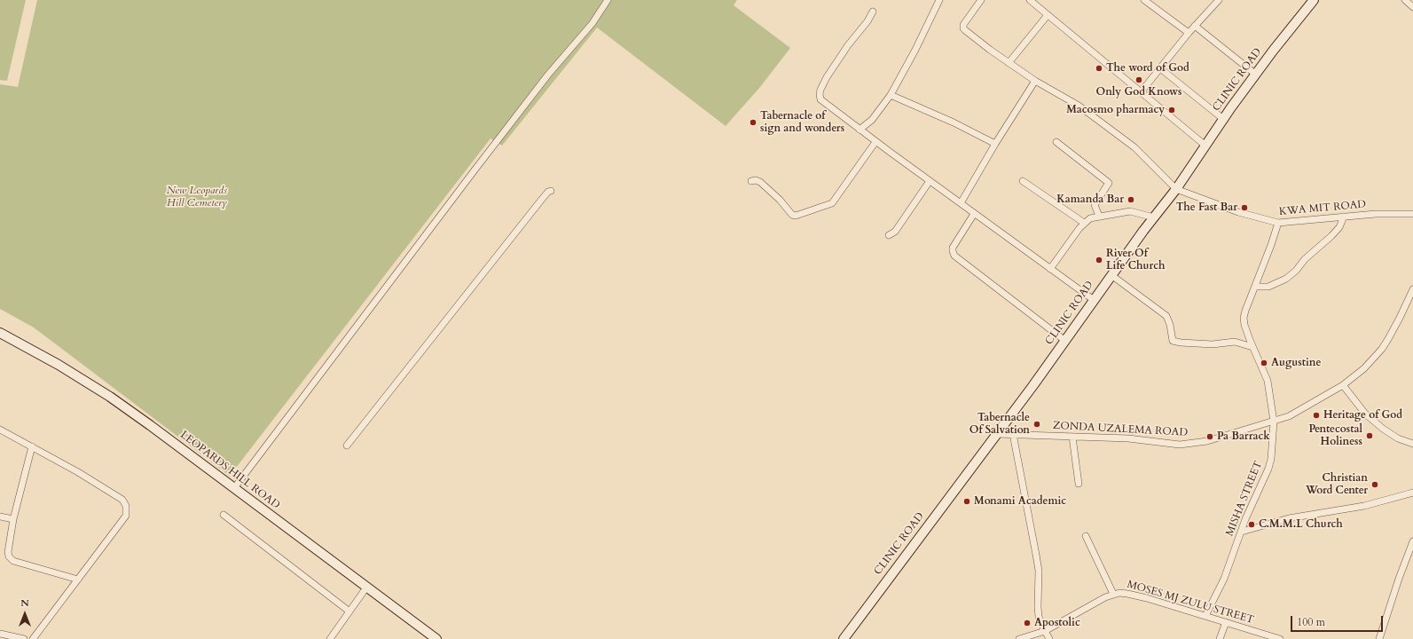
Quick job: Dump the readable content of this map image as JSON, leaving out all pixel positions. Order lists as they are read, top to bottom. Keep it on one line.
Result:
{"streets":{"street":["CLINIC ROAD","KWA MIT ROAD","ZONDA UZALEMA ROAD","LEOPARDS HILL ROAD","MISHA STREET","MOSES MJ ZULU STREET"]},"crossings":[["CLINIC ROAD","KWA MIT ROAD"],["CLINIC ROAD","ZONDA UZALEMA ROAD"],["KWA MIT ROAD","MISHA STREET"],["ZONDA UZALEMA ROAD","MISHA STREET"],["MISHA STREET","MOSES MJ ZULU STREET"]],"parks":["New Leopards Hill Cemetery"],"places":["The word of God","Only God Knows","Macosmo pharmacy","Tabernacle of sign and wonders","Kamanda Bar","The Fast Bar","River Of Life Church","Augustine","Heritage of God","Tabernacle Of Salvation","Pentecostal Holiness","Pa Barrack","Christian Word Center","Monami Academic","C.M.M.L Church","Apostolic"],"scale_bar":"100 m","north":"top"}
